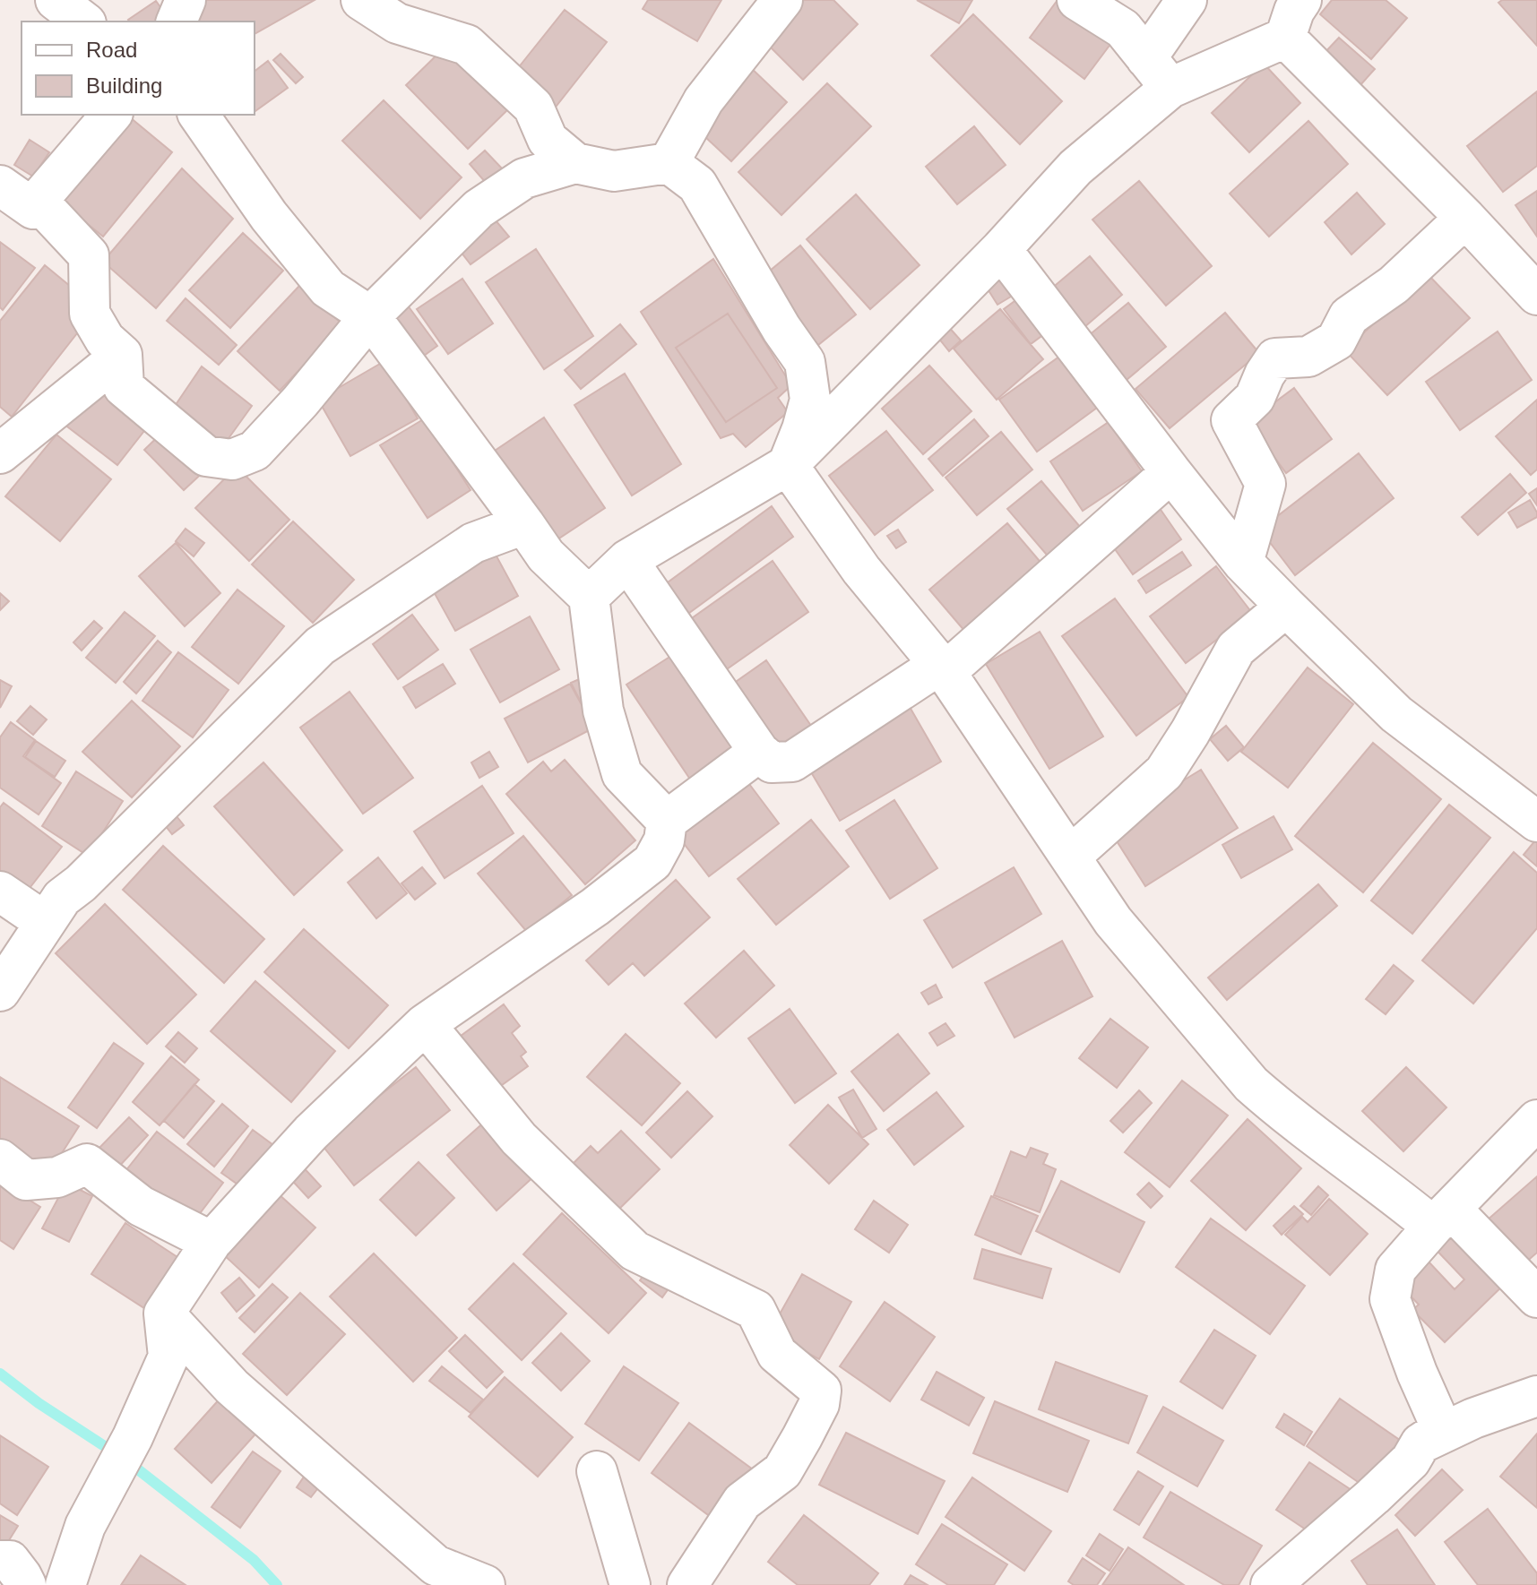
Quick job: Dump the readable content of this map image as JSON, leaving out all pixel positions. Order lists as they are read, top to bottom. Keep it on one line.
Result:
{"legend":["Road","Building"]}
